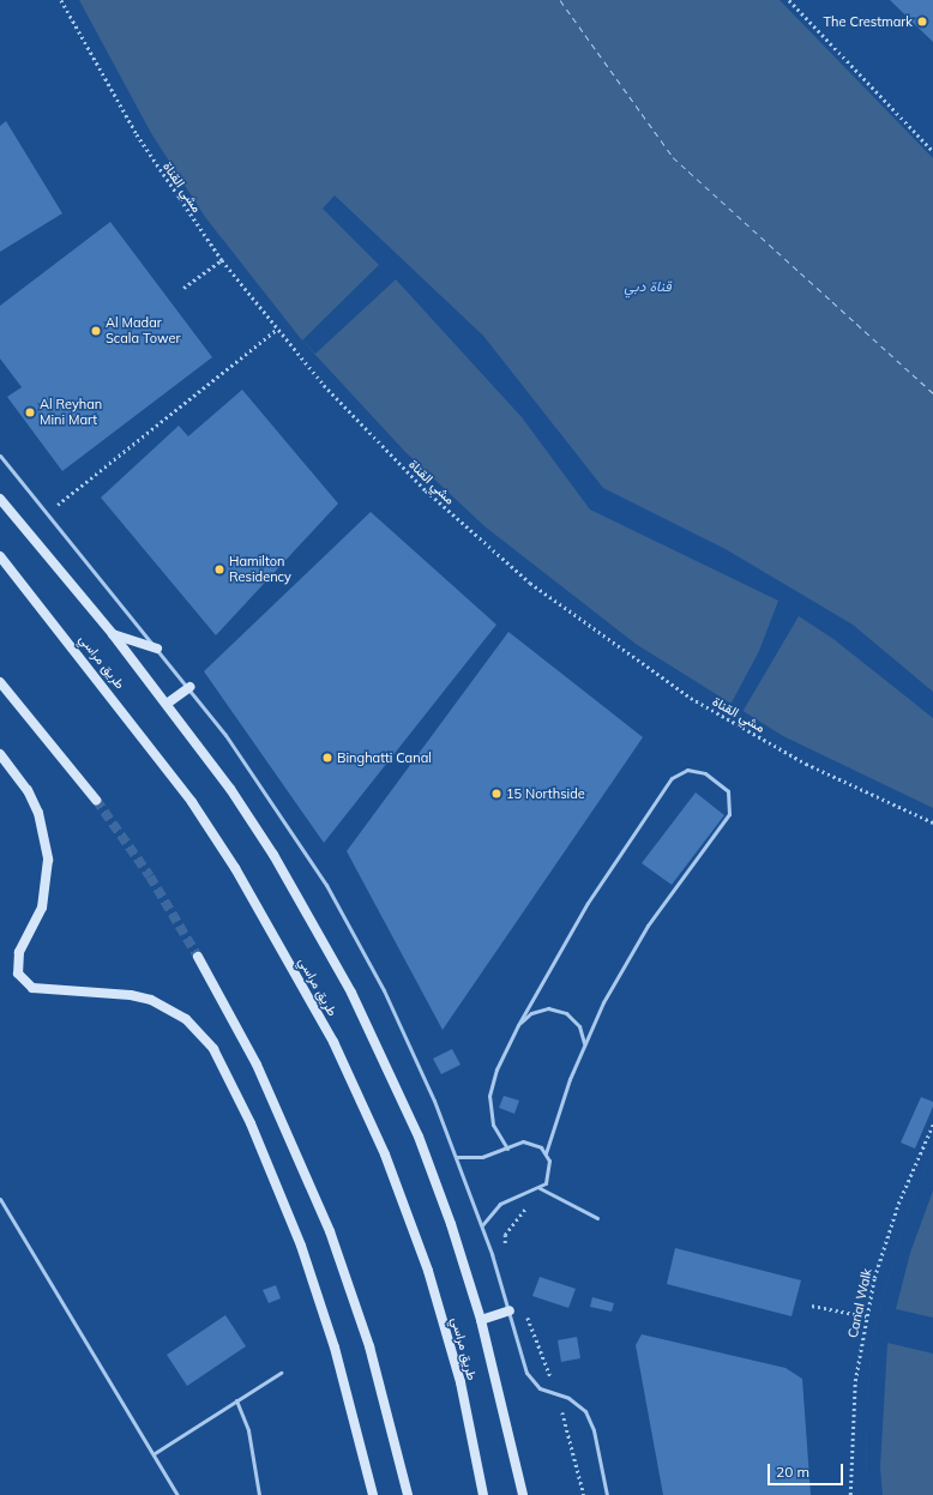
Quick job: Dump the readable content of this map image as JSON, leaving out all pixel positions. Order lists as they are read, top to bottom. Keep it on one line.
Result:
{"streets":{"street":["طريق مراسي"],"path":["مشي القناة","Canal Walk"]},"water":["قناة دبي"],"places":["The Crestmark","Al Madar Scala Tower","Al Reyhan Mini Mart","Hamilton Residency","Binghatti Canal","15 Northside"],"scale_bar":"20 m"}
